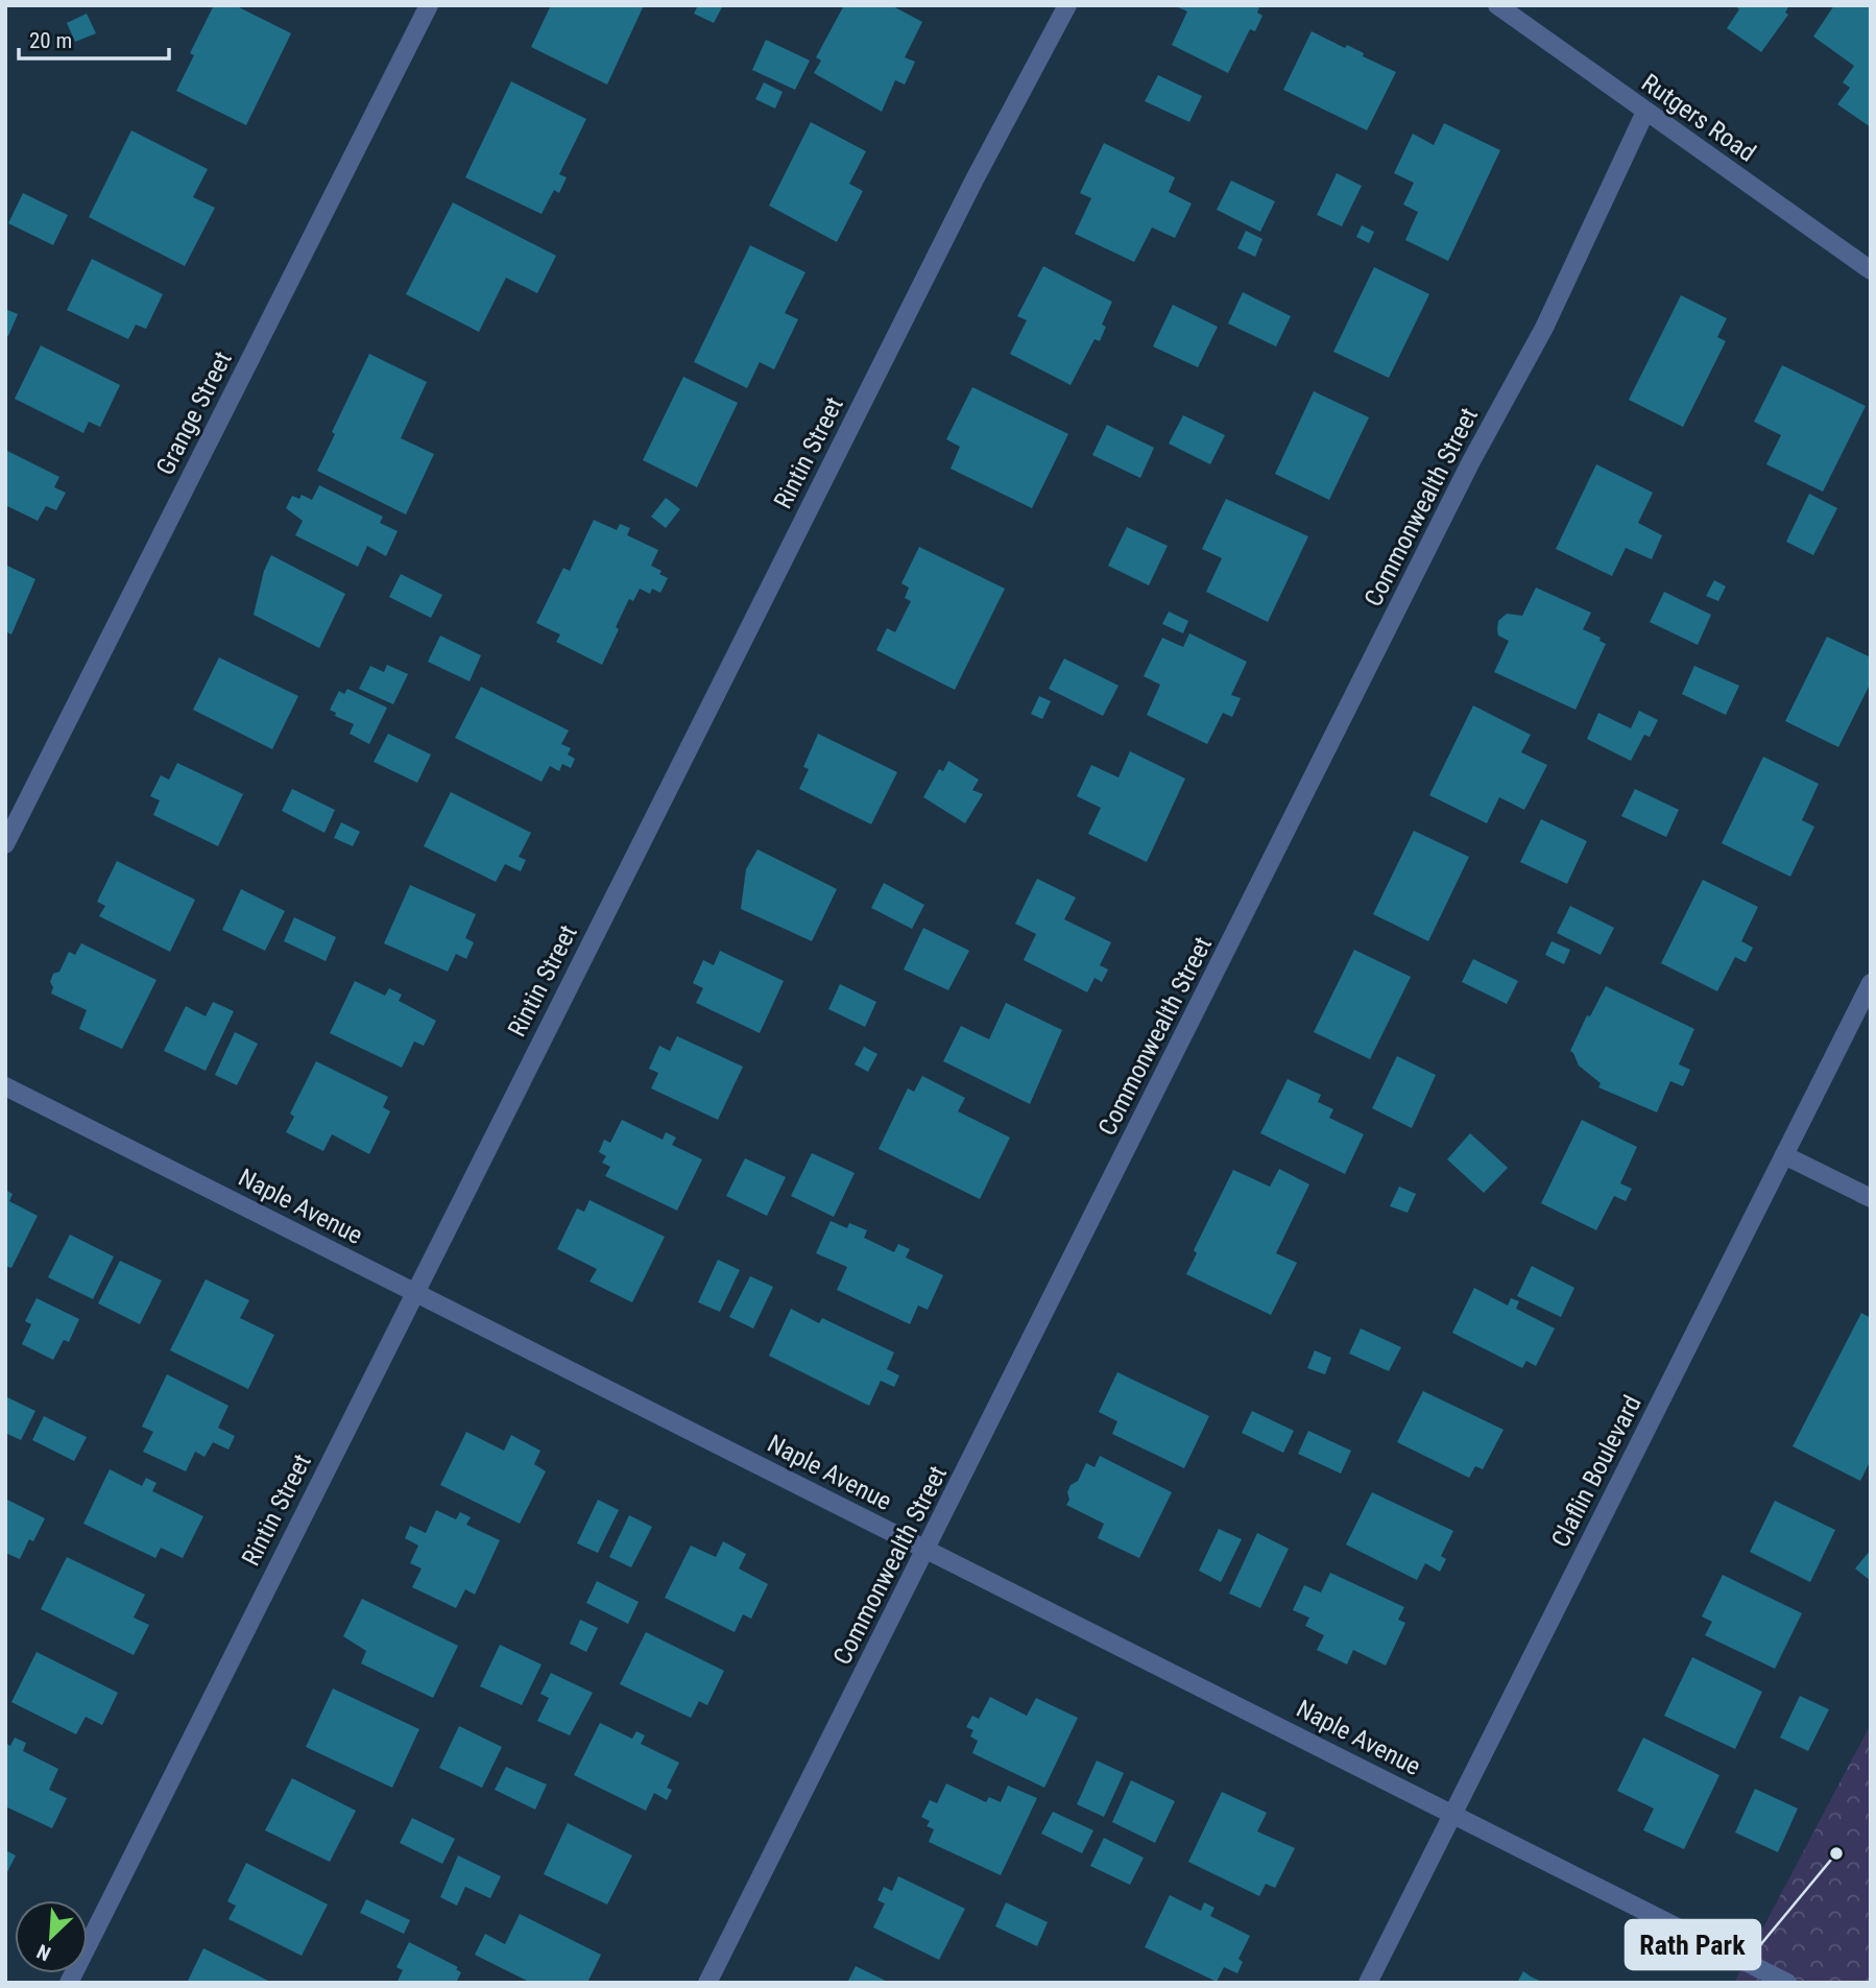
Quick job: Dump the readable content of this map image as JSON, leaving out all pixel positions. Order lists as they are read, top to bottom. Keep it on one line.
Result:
{"streets":{"street":["Rutgers Road","Grange Street","Rintin Street","Commonwealth Street","Naple Avenue","Claflin Boulevard"]},"crossings":[["Rutgers Road","Commonwealth Street"],["Rintin Street","Naple Avenue"],["Commonwealth Street","Naple Avenue"],["Naple Avenue","Claflin Boulevard"]],"places":["Rath Park"],"scale_bar":"20 m","north":"bottom left"}
